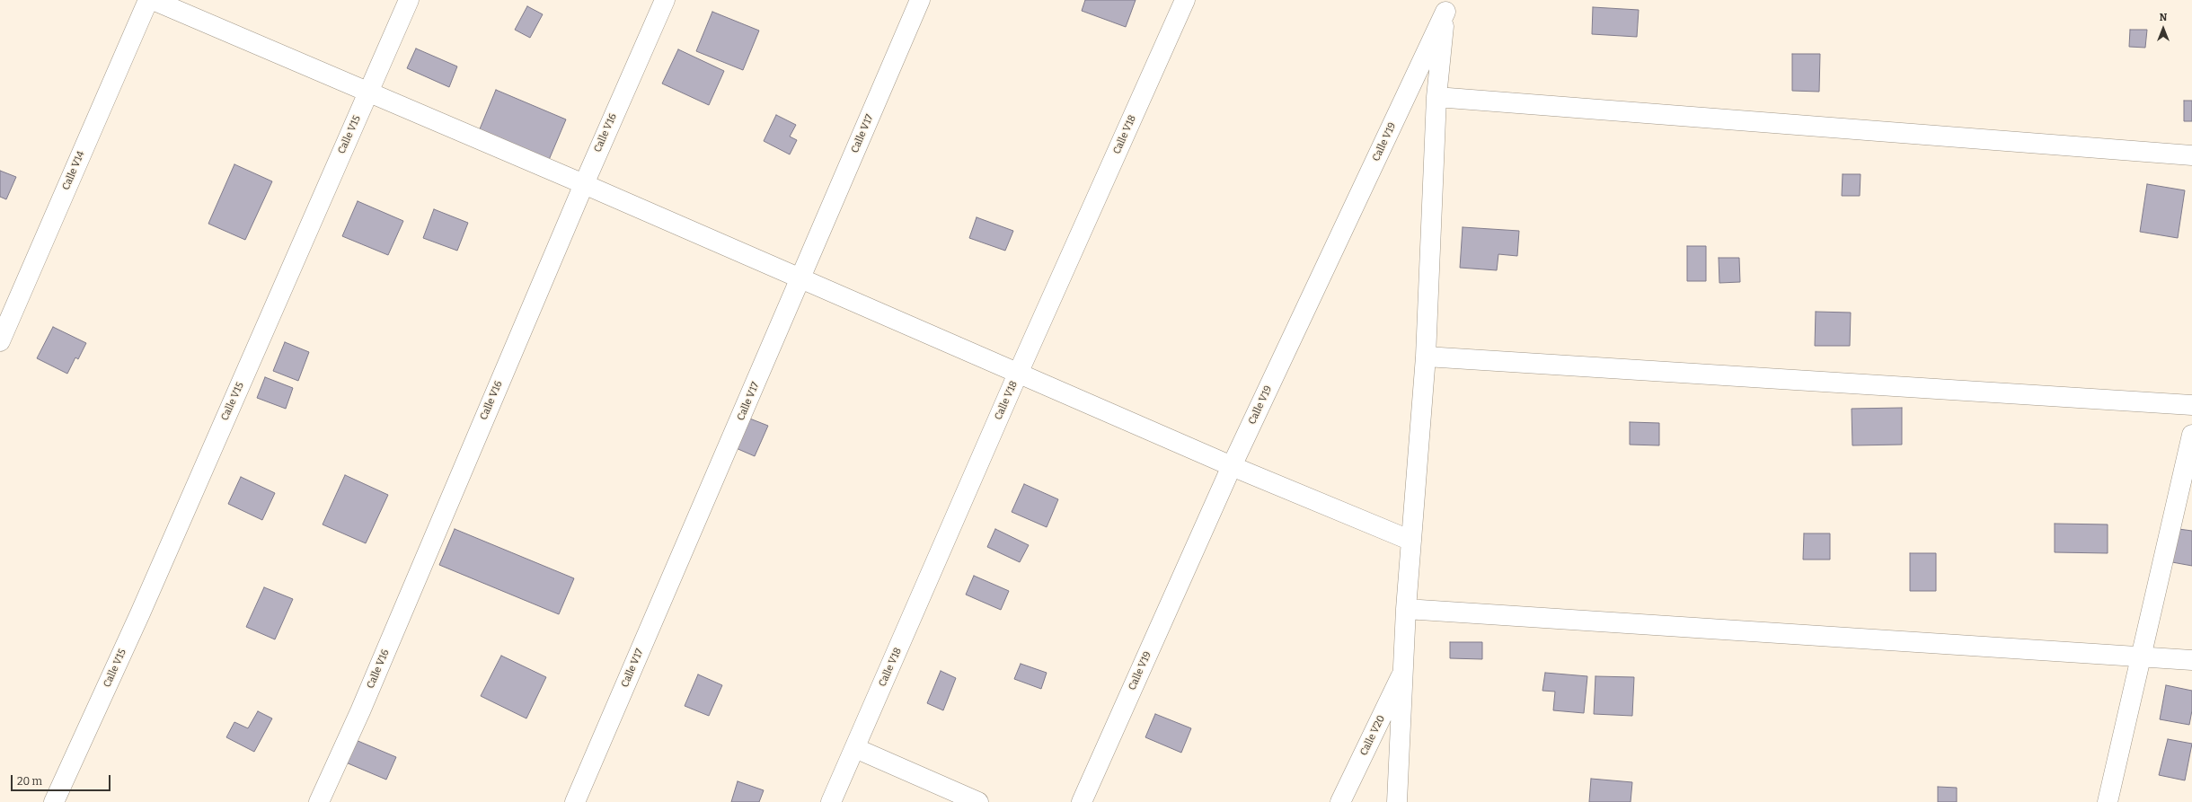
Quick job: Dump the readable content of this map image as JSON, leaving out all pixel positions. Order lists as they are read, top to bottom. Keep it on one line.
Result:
{"streets":{"street":["Calle V16","Calle V17","Calle V15","Calle V18","Calle V19","Calle V14","Calle V20"]},"scale_bar":"20 m","north":"top"}
